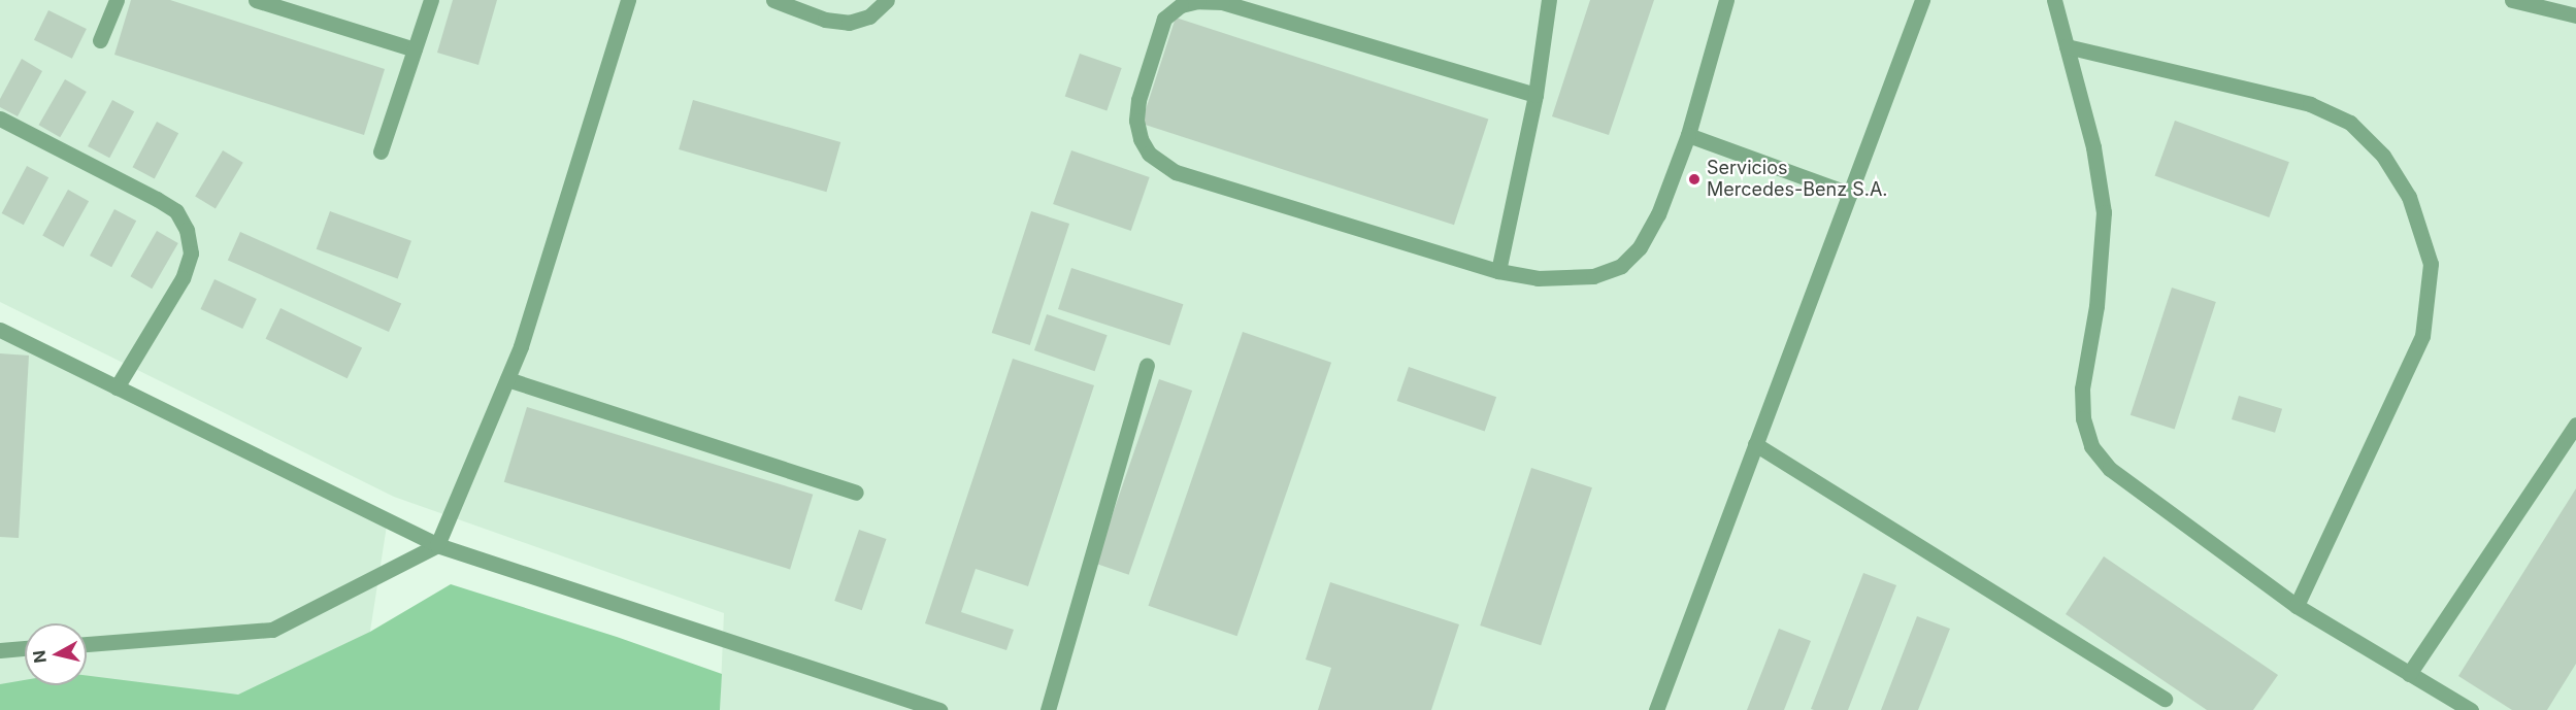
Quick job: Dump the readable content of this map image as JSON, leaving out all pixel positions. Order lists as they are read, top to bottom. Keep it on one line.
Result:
{"places":["Servicios Mercedes-Benz S.A."],"north":"left"}
